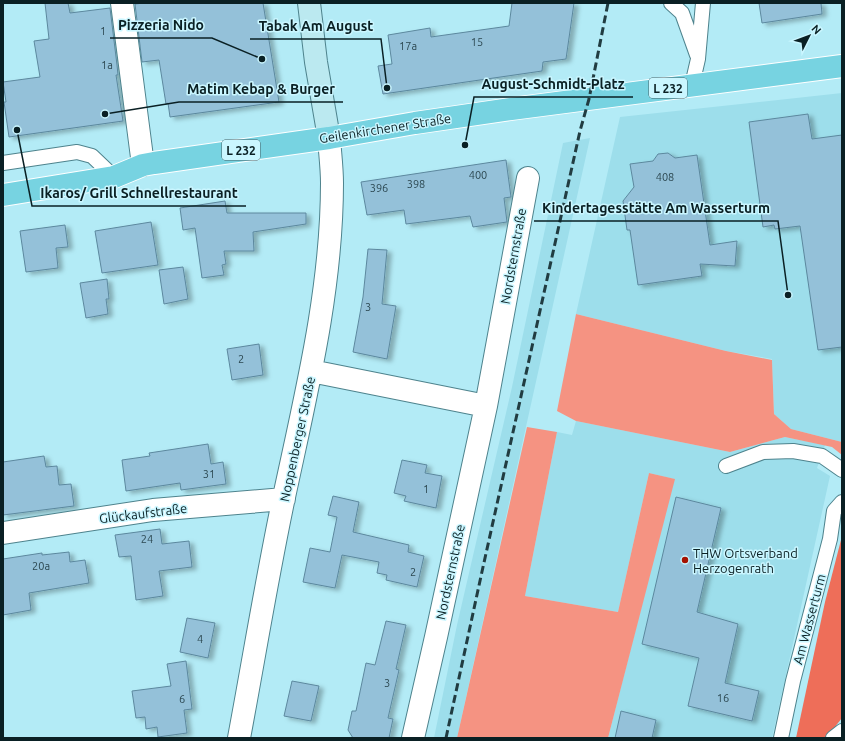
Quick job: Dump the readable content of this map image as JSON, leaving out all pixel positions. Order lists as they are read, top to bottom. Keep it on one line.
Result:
{"streets":{"main road":["L 232","Geilenkirchener Straße"],"street":["Nordsternstraße","Noppenberger Straße","Glückaufstraße"],"lane":["Am Wasserturm"]},"crossings":[["Geilenkirchener Straße","Noppenberger Straße"],["Noppenberger Straße","Glückaufstraße"]],"places":["Pizzeria Nido","Tabak Am August","Matim Kebap & Burger","Ikaros/ Grill Schnellrestaurant","August-Schmidt-Platz","Kindertagesstätte Am Wasserturm","THW Ortsverband Herzogenrath"],"house_numbers":["1","15","17a","1a","400","408","398","396","3","2","31","1","24","20a","2","4","3","16","6"],"north":"top right"}
